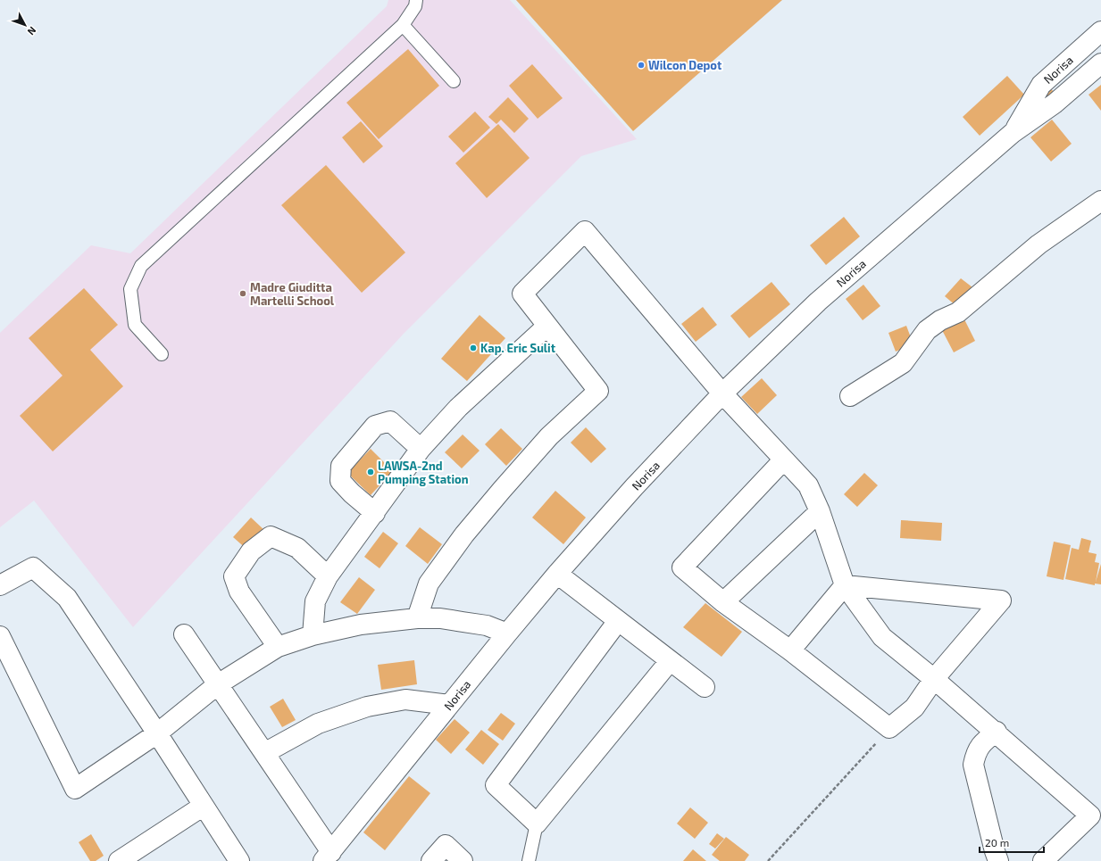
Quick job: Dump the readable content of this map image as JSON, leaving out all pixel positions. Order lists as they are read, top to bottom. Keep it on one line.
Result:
{"streets":{"street":["Norisa"]},"places":["Wilcon Depot","Madre Giuditta Martelli School","Kap. Eric Sulit","LAWSA-2nd Pumping Station"],"scale_bar":"20 m","north":"bottom right"}
